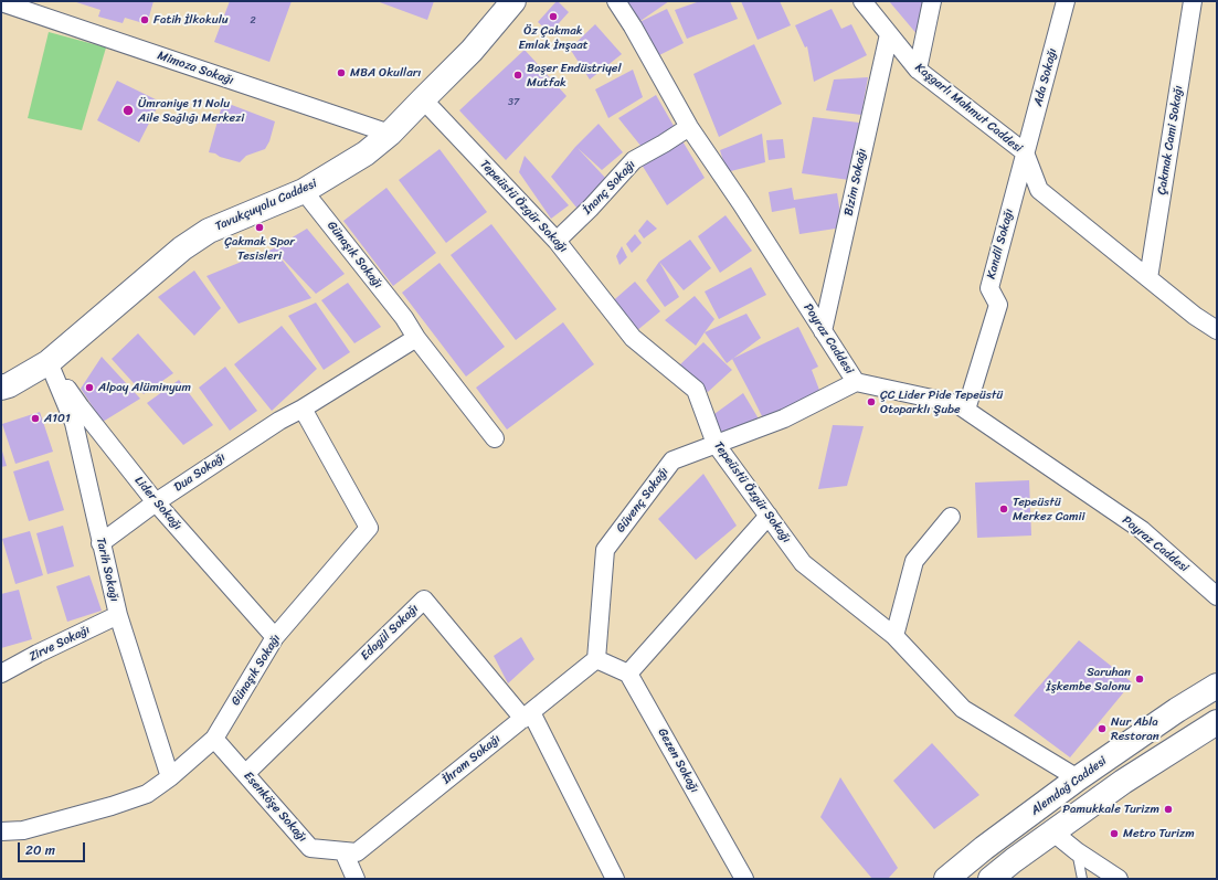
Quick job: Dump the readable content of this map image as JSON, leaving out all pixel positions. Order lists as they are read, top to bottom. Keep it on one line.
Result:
{"streets":{"main road":["Tavukçuyolu Caddesi","Alemdağ Caddesi"],"street":["Mimoza Sokağı","Ada Sokağı","Kaşgarlı Mahmut Caddesi","Çakmak Cami Sokağı","Bizim Sokağı","İnanç Sokağı","Tepeüstü Özgür Sokağı","Kandil Sokağı","Günaşık Sokağı","Poyraz Caddesi","Dua Sokağı","Güvenç Sokağı","Lider Sokağı","Tarih Sokağı","Edagül Sokağı","Zirve Sokağı","İhram Sokağı","Gezen Sokağı","Esenköşe Sokağı"]},"crossings":[["Mimoza Sokağı","Tavukçuyolu Caddesi"],["Ada Sokağı","Kaşgarlı Mahmut Caddesi"],["Ada Sokağı","Kandil Sokağı"],["Kaşgarlı Mahmut Caddesi","Çakmak Cami Sokağı"],["Kaşgarlı Mahmut Caddesi","Bizim Sokağı"],["Kaşgarlı Mahmut Caddesi","Kandil Sokağı"],["Bizim Sokağı","Poyraz Caddesi"],["İnanç Sokağı","Tepeüstü Özgür Sokağı"],["İnanç Sokağı","Poyraz Caddesi"],["Tavukçuyolu Caddesi","Tepeüstü Özgür Sokağı"],["Tavukçuyolu Caddesi","Günaşık Sokağı"],["Tavukçuyolu Caddesi","Lider Sokağı"],["Tavukçuyolu Caddesi","Tarih Sokağı"],["Tepeüstü Özgür Sokağı","Güvenç Sokağı"],["Tepeüstü Özgür Sokağı","Alemdağ Caddesi"],["Kandil Sokağı","Poyraz Caddesi"],["Günaşık Sokağı","Dua Sokağı"],["Günaşık Sokağı","Lider Sokağı"],["Günaşık Sokağı","Tarih Sokağı"],["Günaşık Sokağı","Esenköşe Sokağı"],["Poyraz Caddesi","Güvenç Sokağı"],["Dua Sokağı","Lider Sokağı"],["Dua Sokağı","Tarih Sokağı"],["Güvenç Sokağı","İhram Sokağı"],["Lider Sokağı","Tarih Sokağı"],["Tarih Sokağı","Zirve Sokağı"],["Edagül Sokağı","İhram Sokağı"],["Edagül Sokağı","Esenköşe Sokağı"],["İhram Sokağı","Esenköşe Sokağı"]],"places":["Öz Çakmak Emlak İnşaat","Fatih İlkokulu","MBA Okulları","Başer Endüstriyel Mutfak","Ümraniye 11 Nolu Aile Sağlığı Merkezi","Çakmak Spor Tesisleri","Alpay Alüminyum","ÇC Lider Pide Tepeüstü Otoparklı Şube","A101","Tepeüstü Merkez Camii","Saruhan İşkembe Salonu","Nur Abla Restoran","Pamukkale Turizm","Metro Turizm"],"house_numbers":["2","37"],"scale_bar":"20 m"}
